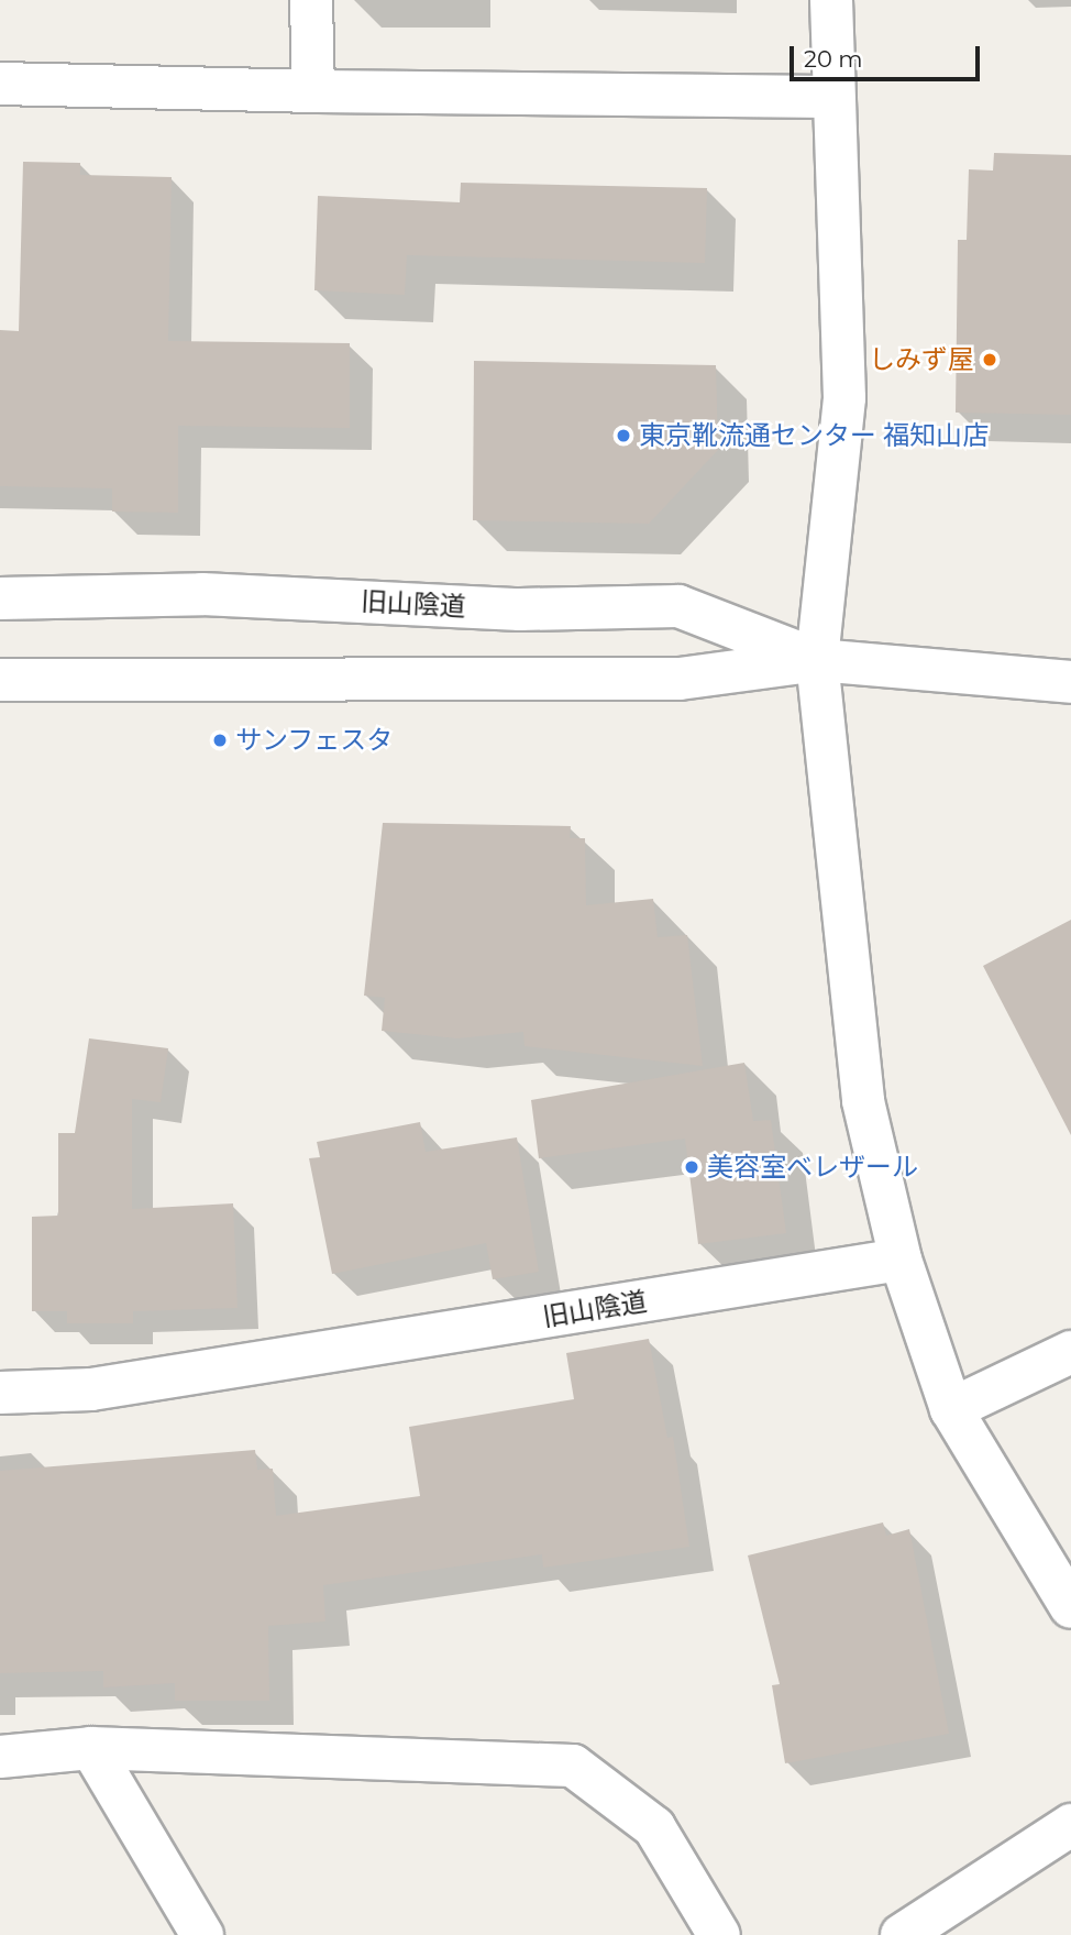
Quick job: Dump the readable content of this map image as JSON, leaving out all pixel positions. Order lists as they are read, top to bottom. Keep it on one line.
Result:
{"streets":{"street":["旧山陰道"]},"places":["しみず屋","東京靴流通センター 福知山店","サンフェスタ","美容室ベレザール"],"scale_bar":"20 m"}
